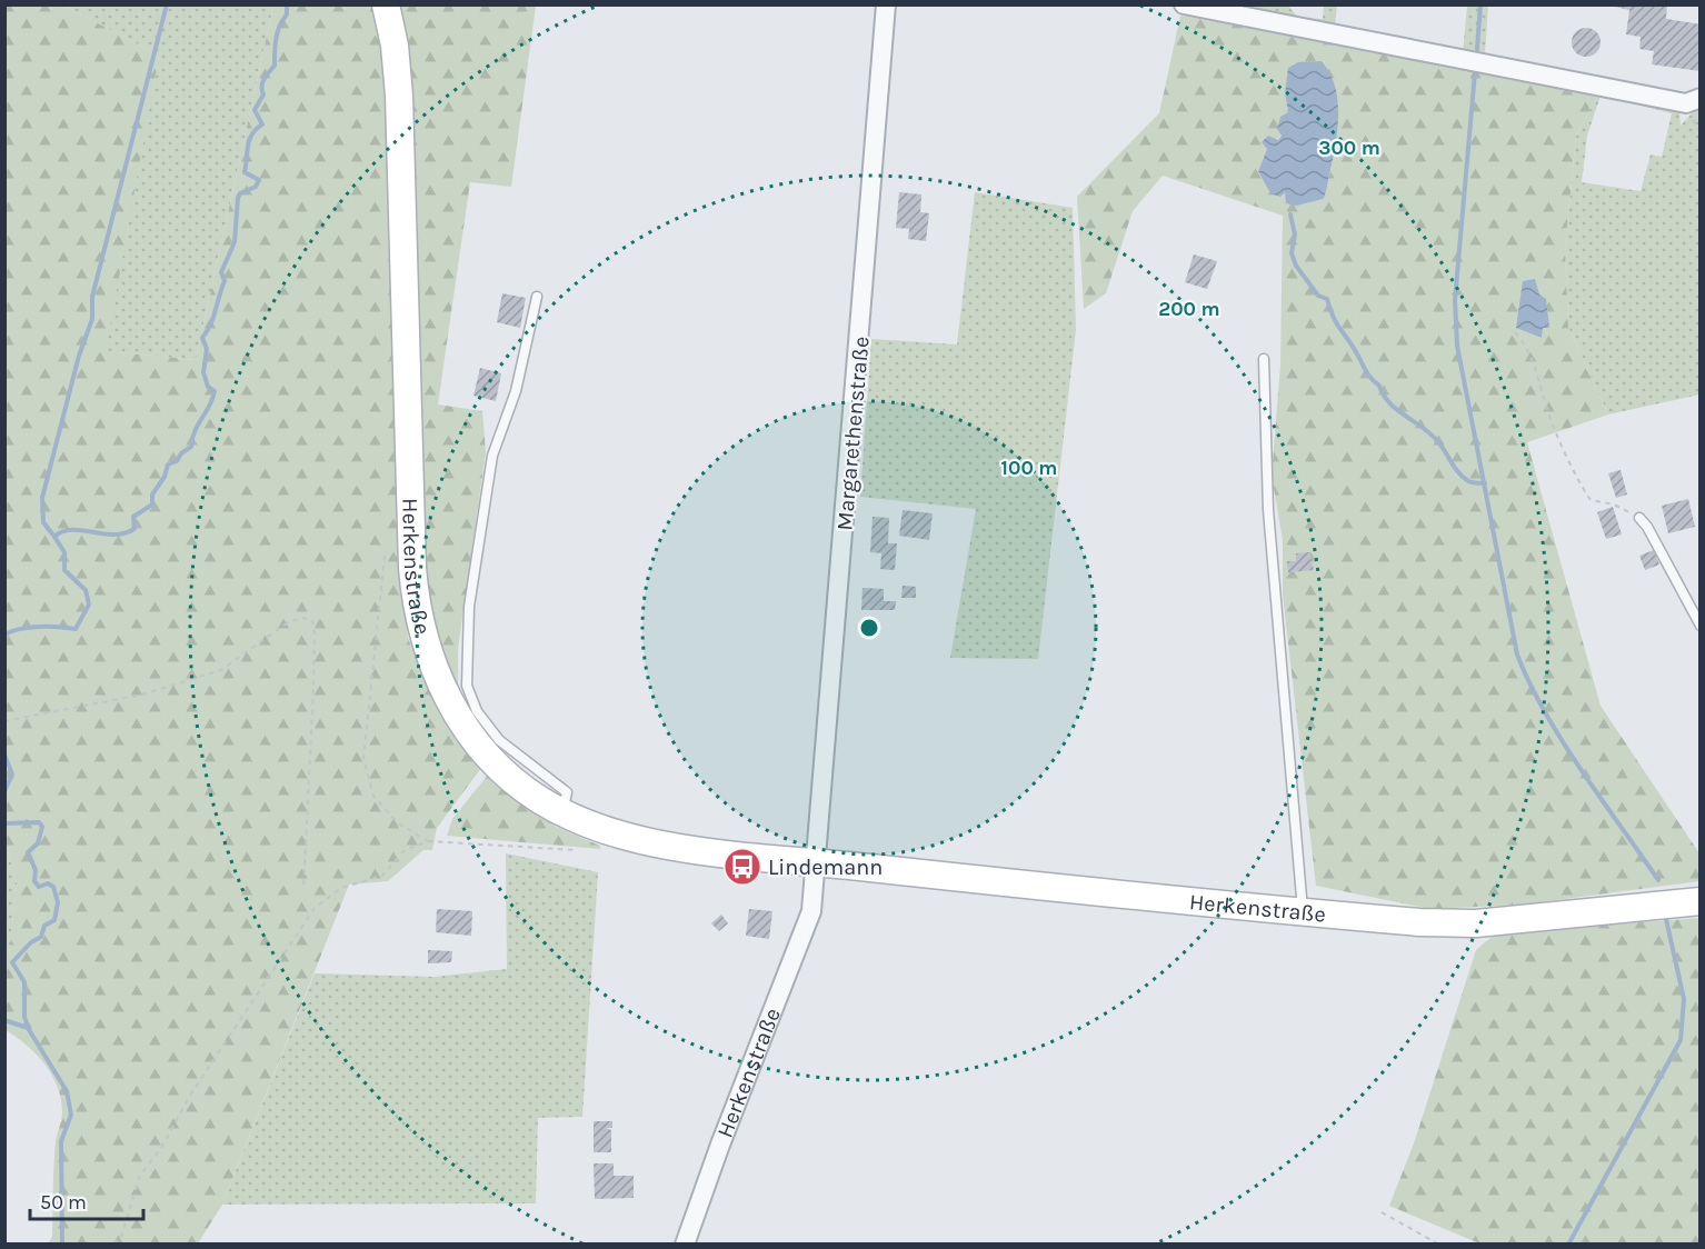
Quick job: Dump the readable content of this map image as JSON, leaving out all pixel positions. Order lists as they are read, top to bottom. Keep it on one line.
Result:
{"streets":{"main road":["Herkenstraße"],"street":["Margarethenstraße"]},"crossings":[["Margarethenstraße","Herkenstraße"]],"places":{"bus stop":["Lindemann"]},"scale_bar":"50 m","rings":["300 m","200 m","100 m"]}
